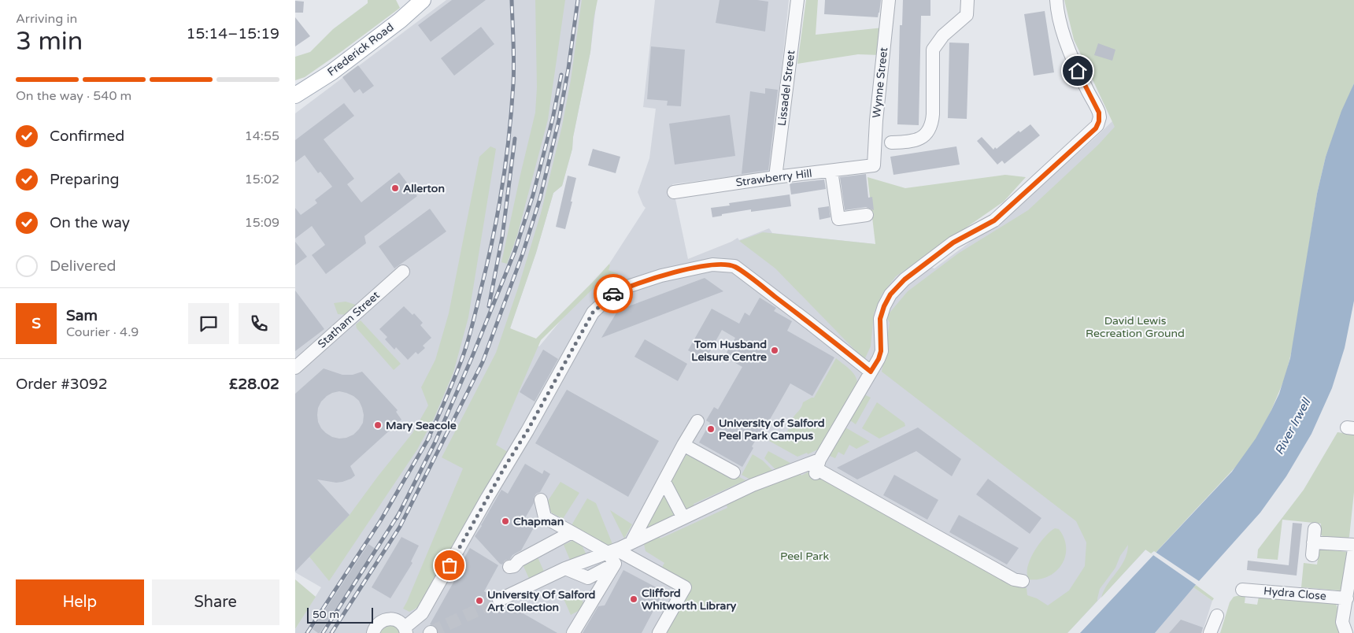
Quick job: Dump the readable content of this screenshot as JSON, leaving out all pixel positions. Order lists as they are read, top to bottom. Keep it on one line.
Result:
{"streets":{"main road":["Frederick Road"],"street":["Wynne Street","Lissadel Street","Strawberry Hill","Statham Street","Hydra Close"]},"crossings":[["Wynne Street","Strawberry Hill"],["Lissadel Street","Strawberry Hill"]],"water":["River Irwell"],"parks":["David Lewis Recreation Ground","Peel Park"],"places":["Allerton","Tom Husband Leisure Centre","Mary Seacole","University of Salford Peel Park Campus","Chapman","Clifford Whitworth Library","University Of Salford Art Collection"],"scale_bar":"50 m","page":{"heading":["3 min","Arriving in","15:14–15:19"],"panel":["Sam","Courier · 4.9","Order #3092","£28.02"],"bar":"On the way · 540 m","list":[["Confirmed","14:55"],["Preparing","15:02"],["On the way","15:09"],"Delivered"],"round":"S","buttons":["Help","Share"],"scale":"50 m"}}
